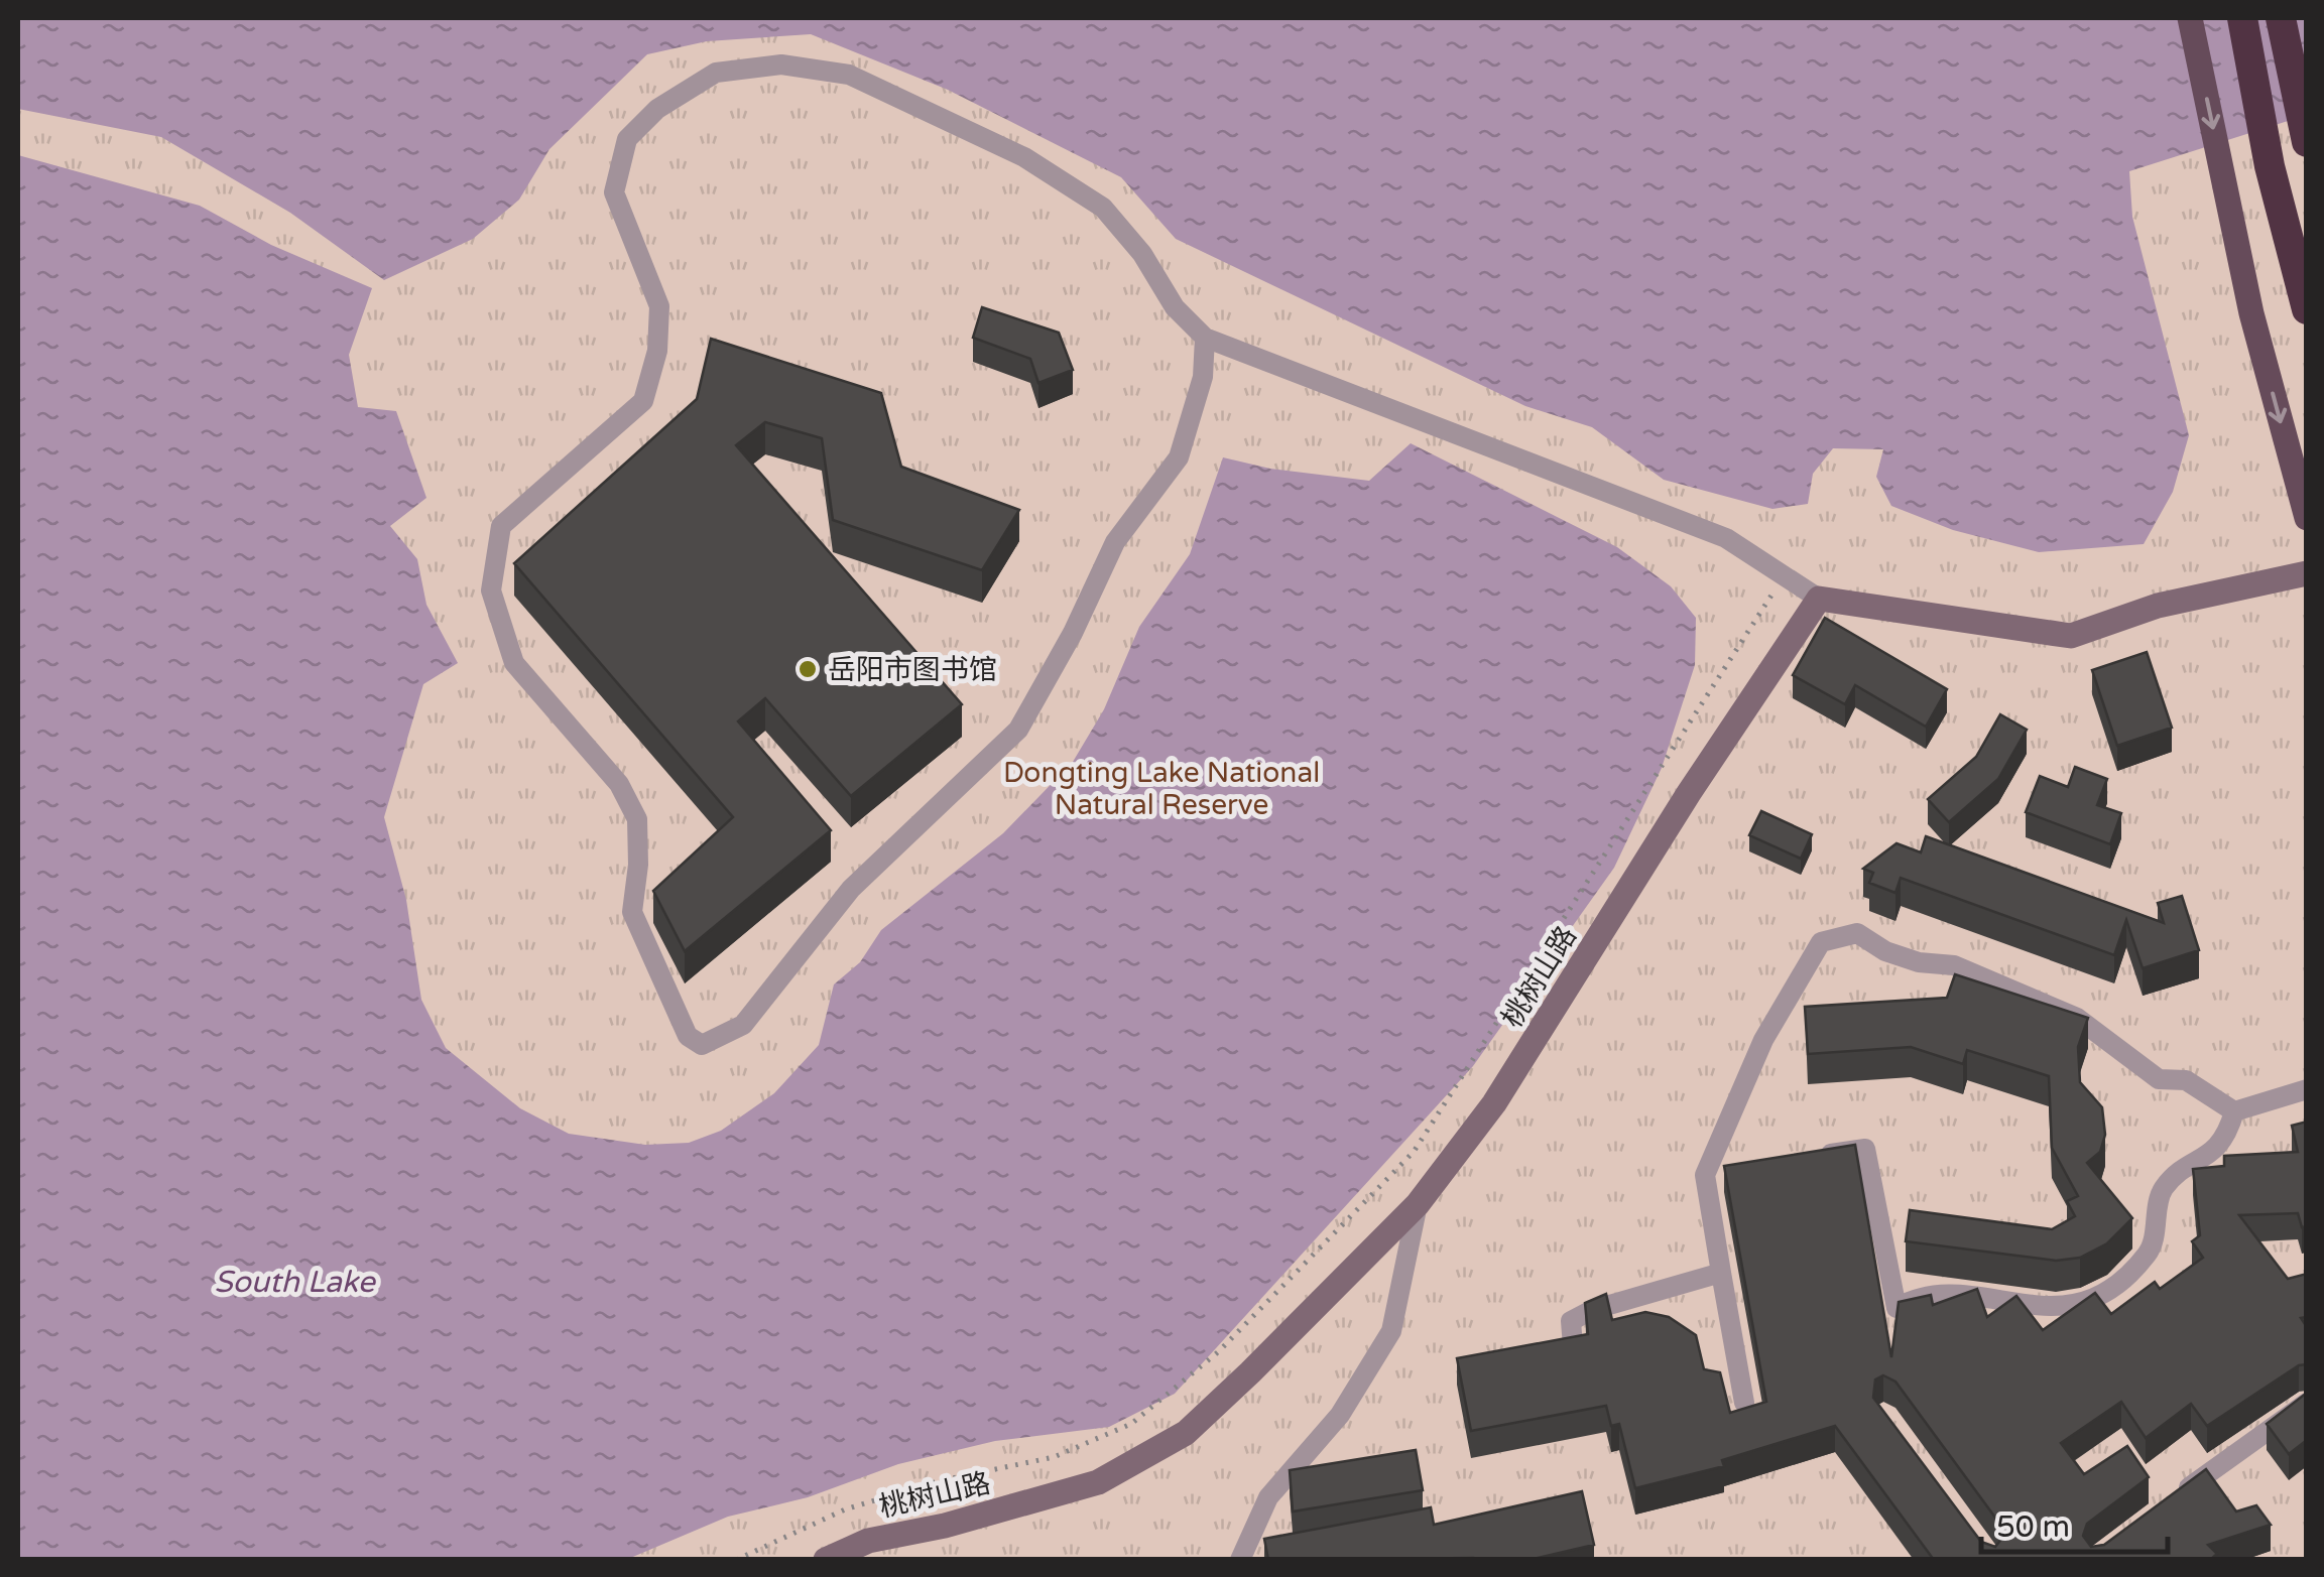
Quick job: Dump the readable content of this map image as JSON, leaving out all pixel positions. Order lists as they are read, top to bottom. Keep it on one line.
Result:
{"streets":{"street":["桃树山路"]},"water":["South Lake"],"parks":["Dongting Lake National Natural Reserve"],"places":["岳阳市图书馆"],"scale_bar":"50 m"}
